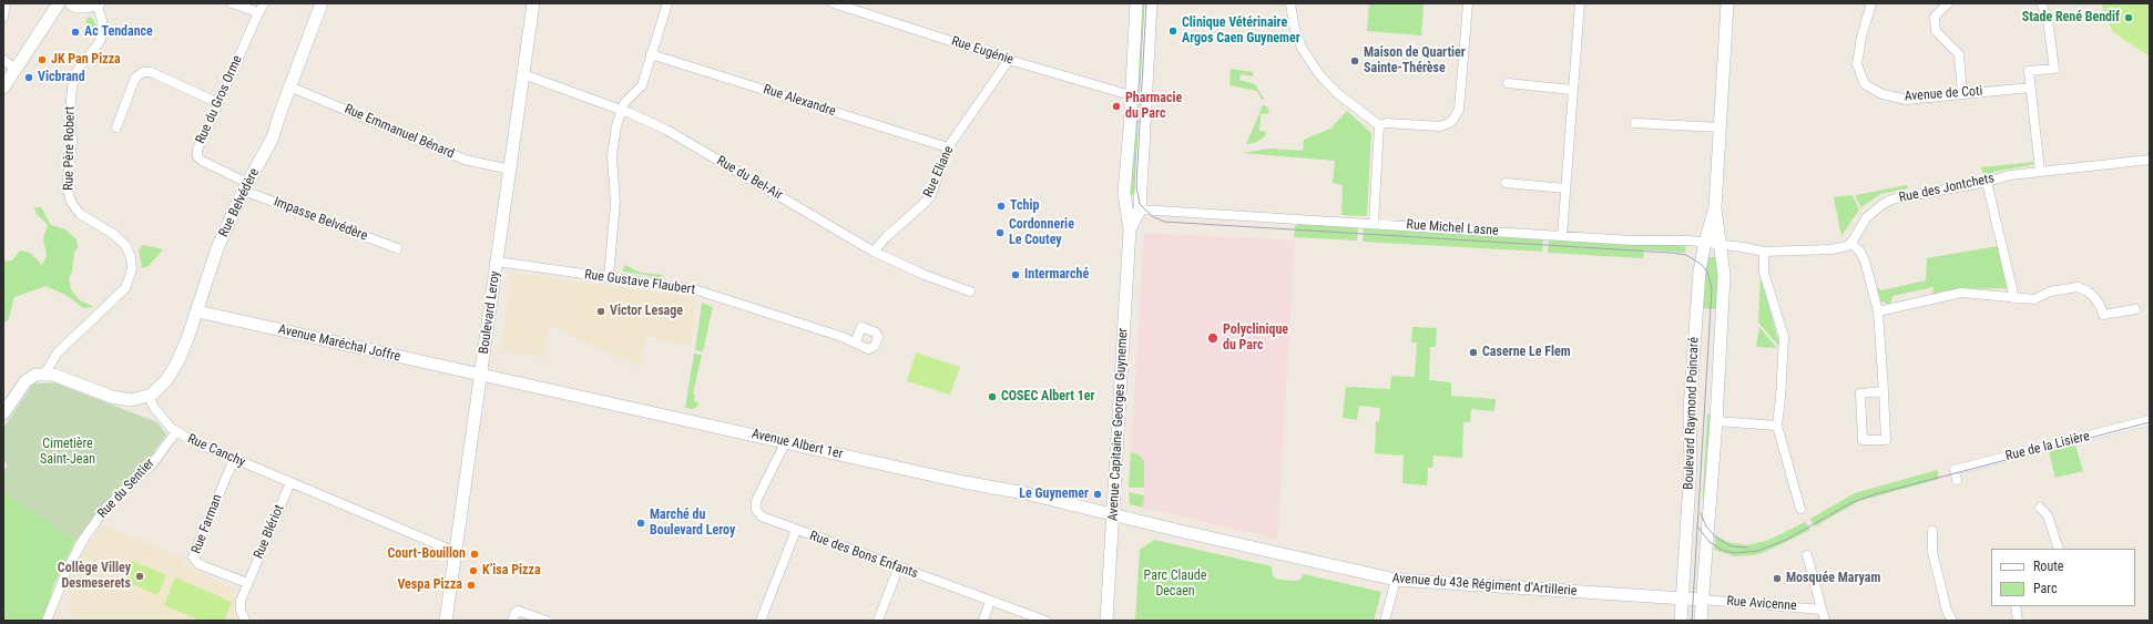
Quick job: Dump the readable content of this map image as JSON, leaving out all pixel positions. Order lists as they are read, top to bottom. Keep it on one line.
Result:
{"streets":{"street":["Rue Eugénie","Avenue de Coti","Rue du Gros Orme","Rue Alexandre","Rue Emmanuel Bénard","Rue Père Robert","Rue Eliane","Rue du Bel-Air","Rue des Jontchets","Rue Belvédère","Impasse Belvédère","Rue Michel Lasne","Rue Gustave Flaubert","Boulevard Leroy","Avenue Maréchal Joffre","Boulevard Raymond Poincaré","Avenue Capitaine Georges Guynemer","Avenue Albert 1er","Rue de la Lisière","Rue Canchy","Rue du Sentier","Rue Farman","Rue Blériot","Rue des Bons Enfants","Avenue du 43e Régiment d'Artillerie","Rue Avicenne"]},"crossings":[["Rue Eugénie","Rue Eliane"],["Rue Eugénie","Avenue Capitaine Georges Guynemer"],["Rue du Gros Orme","Rue Belvédère"],["Rue du Gros Orme","Impasse Belvédère"],["Rue Alexandre","Rue Eliane"],["Rue Emmanuel Bénard","Rue Belvédère"],["Rue Emmanuel Bénard","Boulevard Leroy"],["Rue Eliane","Rue du Bel-Air"],["Rue du Bel-Air","Boulevard Leroy"],["Rue Belvédère","Impasse Belvédère"],["Rue Belvédère","Avenue Maréchal Joffre"],["Rue Belvédère","Rue Canchy"],["Rue Michel Lasne","Boulevard Raymond Poincaré"],["Rue Michel Lasne","Avenue Capitaine Georges Guynemer"],["Rue Gustave Flaubert","Boulevard Leroy"],["Boulevard Leroy","Avenue Maréchal Joffre"],["Boulevard Leroy","Avenue Albert 1er"],["Boulevard Leroy","Rue Canchy"],["Avenue Maréchal Joffre","Avenue Albert 1er"],["Boulevard Raymond Poincaré","Avenue du 43e Régiment d'Artillerie"],["Boulevard Raymond Poincaré","Rue Avicenne"],["Avenue Capitaine Georges Guynemer","Avenue Albert 1er"],["Avenue Capitaine Georges Guynemer","Avenue du 43e Régiment d'Artillerie"],["Avenue Albert 1er","Rue des Bons Enfants"],["Avenue Albert 1er","Avenue du 43e Régiment d'Artillerie"],["Rue Canchy","Rue du Sentier"],["Rue Canchy","Rue Farman"],["Rue Canchy","Rue Blériot"],["Rue Farman","Rue Blériot"],["Avenue du 43e Régiment d'Artillerie","Rue Avicenne"]],"parks":["Cimetière Saint-Jean","Parc Claude Decaen"],"places":["Stade René Bendif","Clinique Vétérinaire Argos Caen Guynemer","Ac Tendance","JK Pan Pizza","Maison de Quartier Sainte-Thérèse","Vicbrand","Pharmacie du Parc","Tchip","Cordonnerie Le Coutey","Intermarché","Victor Lesage","Polyclinique du Parc","Caserne Le Flem","COSEC Albert 1er","Le Guynemer","Marché du Boulevard Leroy","Court-Bouillon","K’isa Pizza","Collège Villey Desmeserets","Mosquée Maryam","Vespa Pizza"],"legend":["Route","Parc"]}
